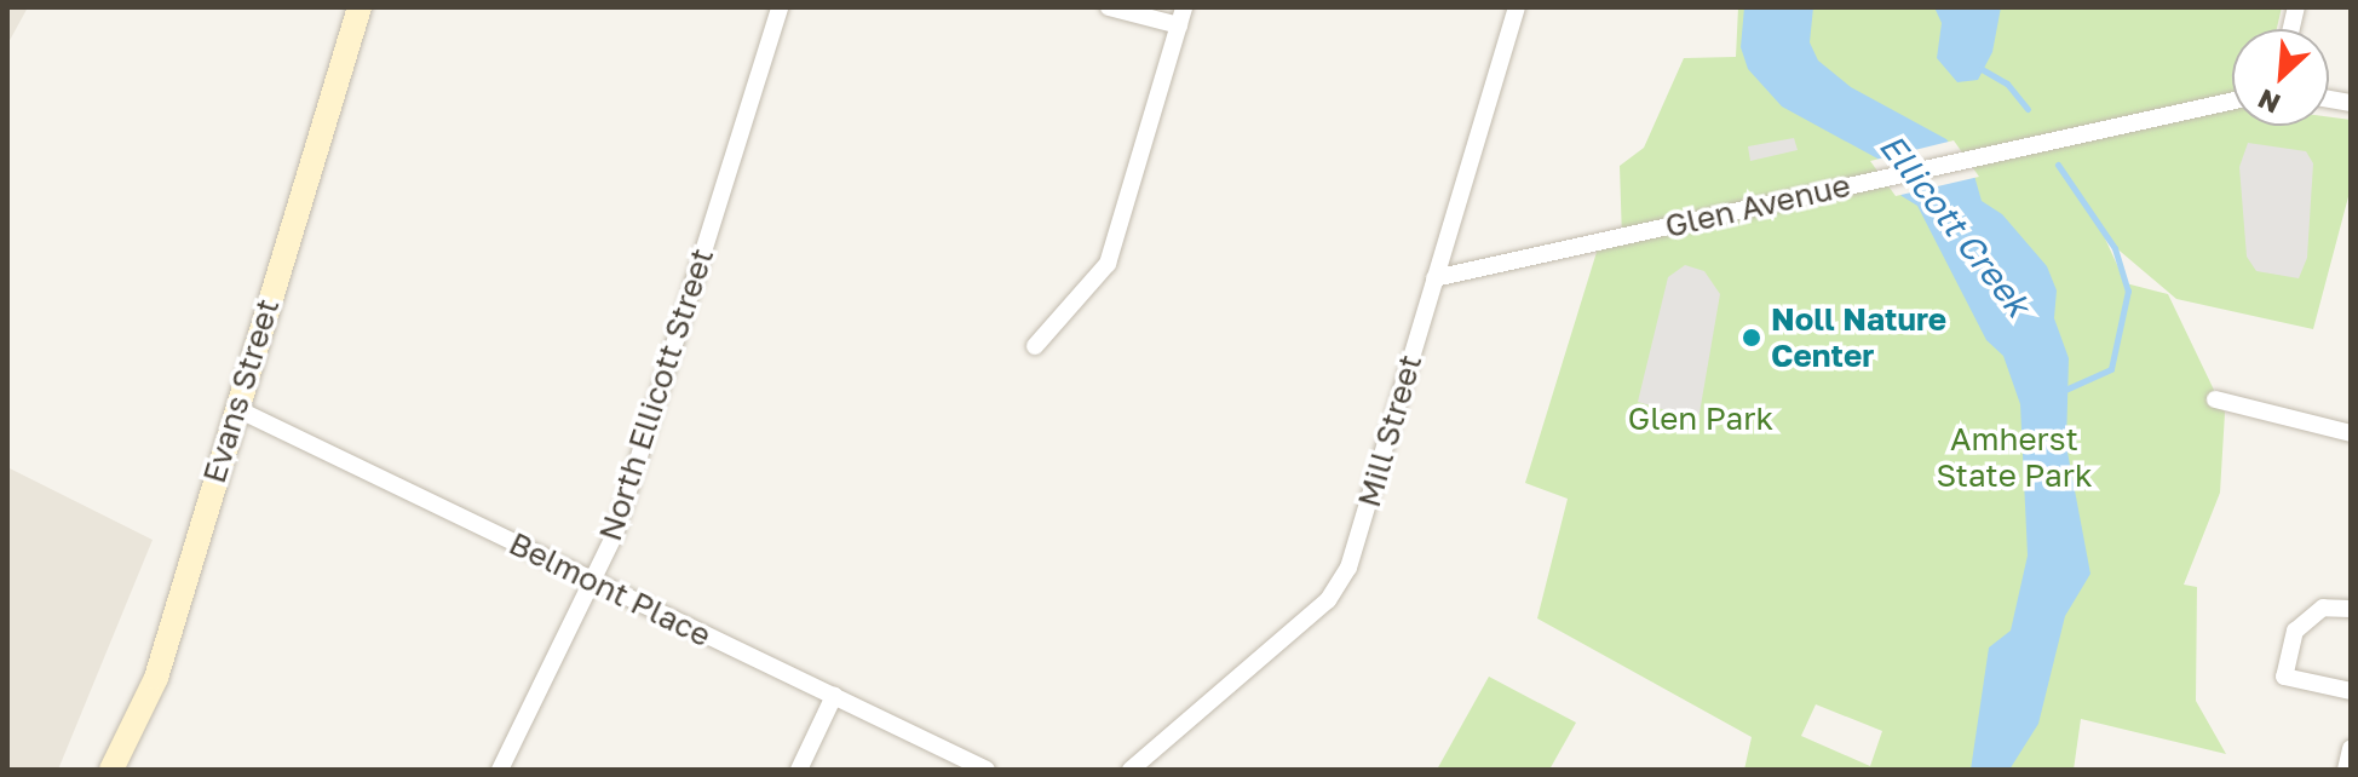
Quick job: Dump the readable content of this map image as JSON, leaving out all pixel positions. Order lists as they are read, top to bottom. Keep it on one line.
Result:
{"streets":{"street":["Glen Avenue","Evans Street","North Ellicott Street","Mill Street","Belmont Place"]},"crossings":[["Glen Avenue","Mill Street"],["Evans Street","Belmont Place"],["North Ellicott Street","Belmont Place"]],"water":["Ellicott Creek"],"parks":["Glen Park","Amherst State Park"],"places":["Noll Nature Center"],"north":"bottom left"}
